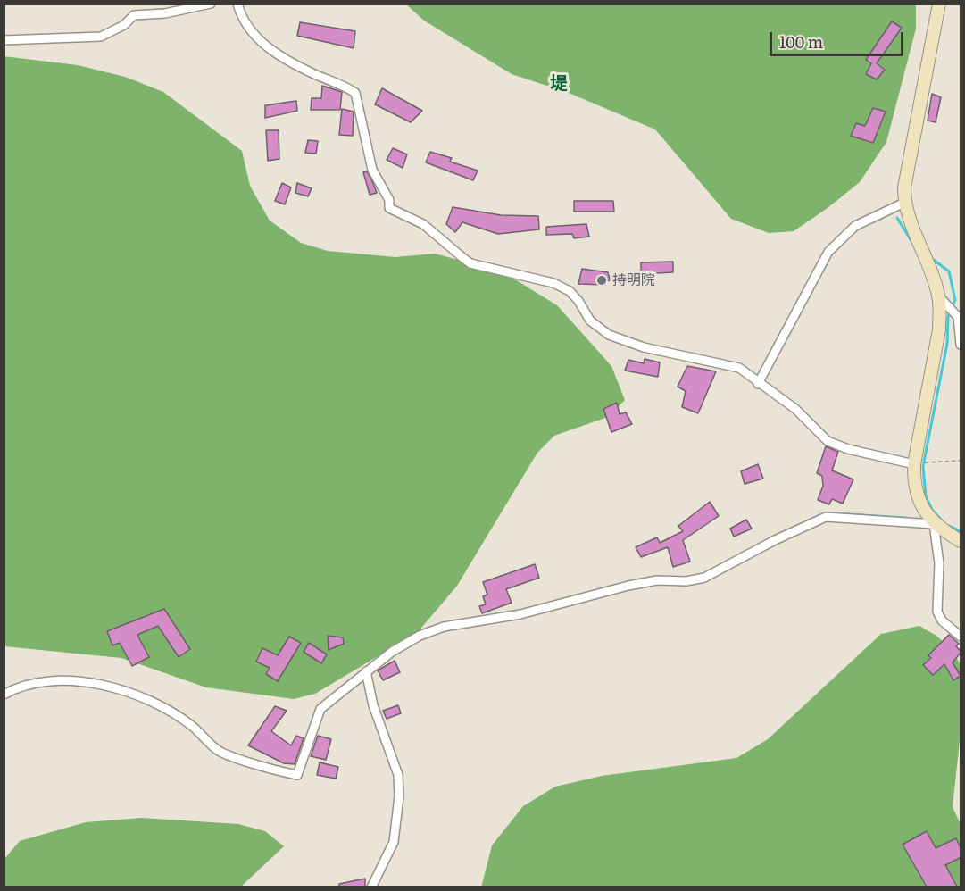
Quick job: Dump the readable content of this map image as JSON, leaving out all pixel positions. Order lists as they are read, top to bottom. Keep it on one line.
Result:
{"districts":["堤"],"places":["持明院"],"scale_bar":"100 m"}
